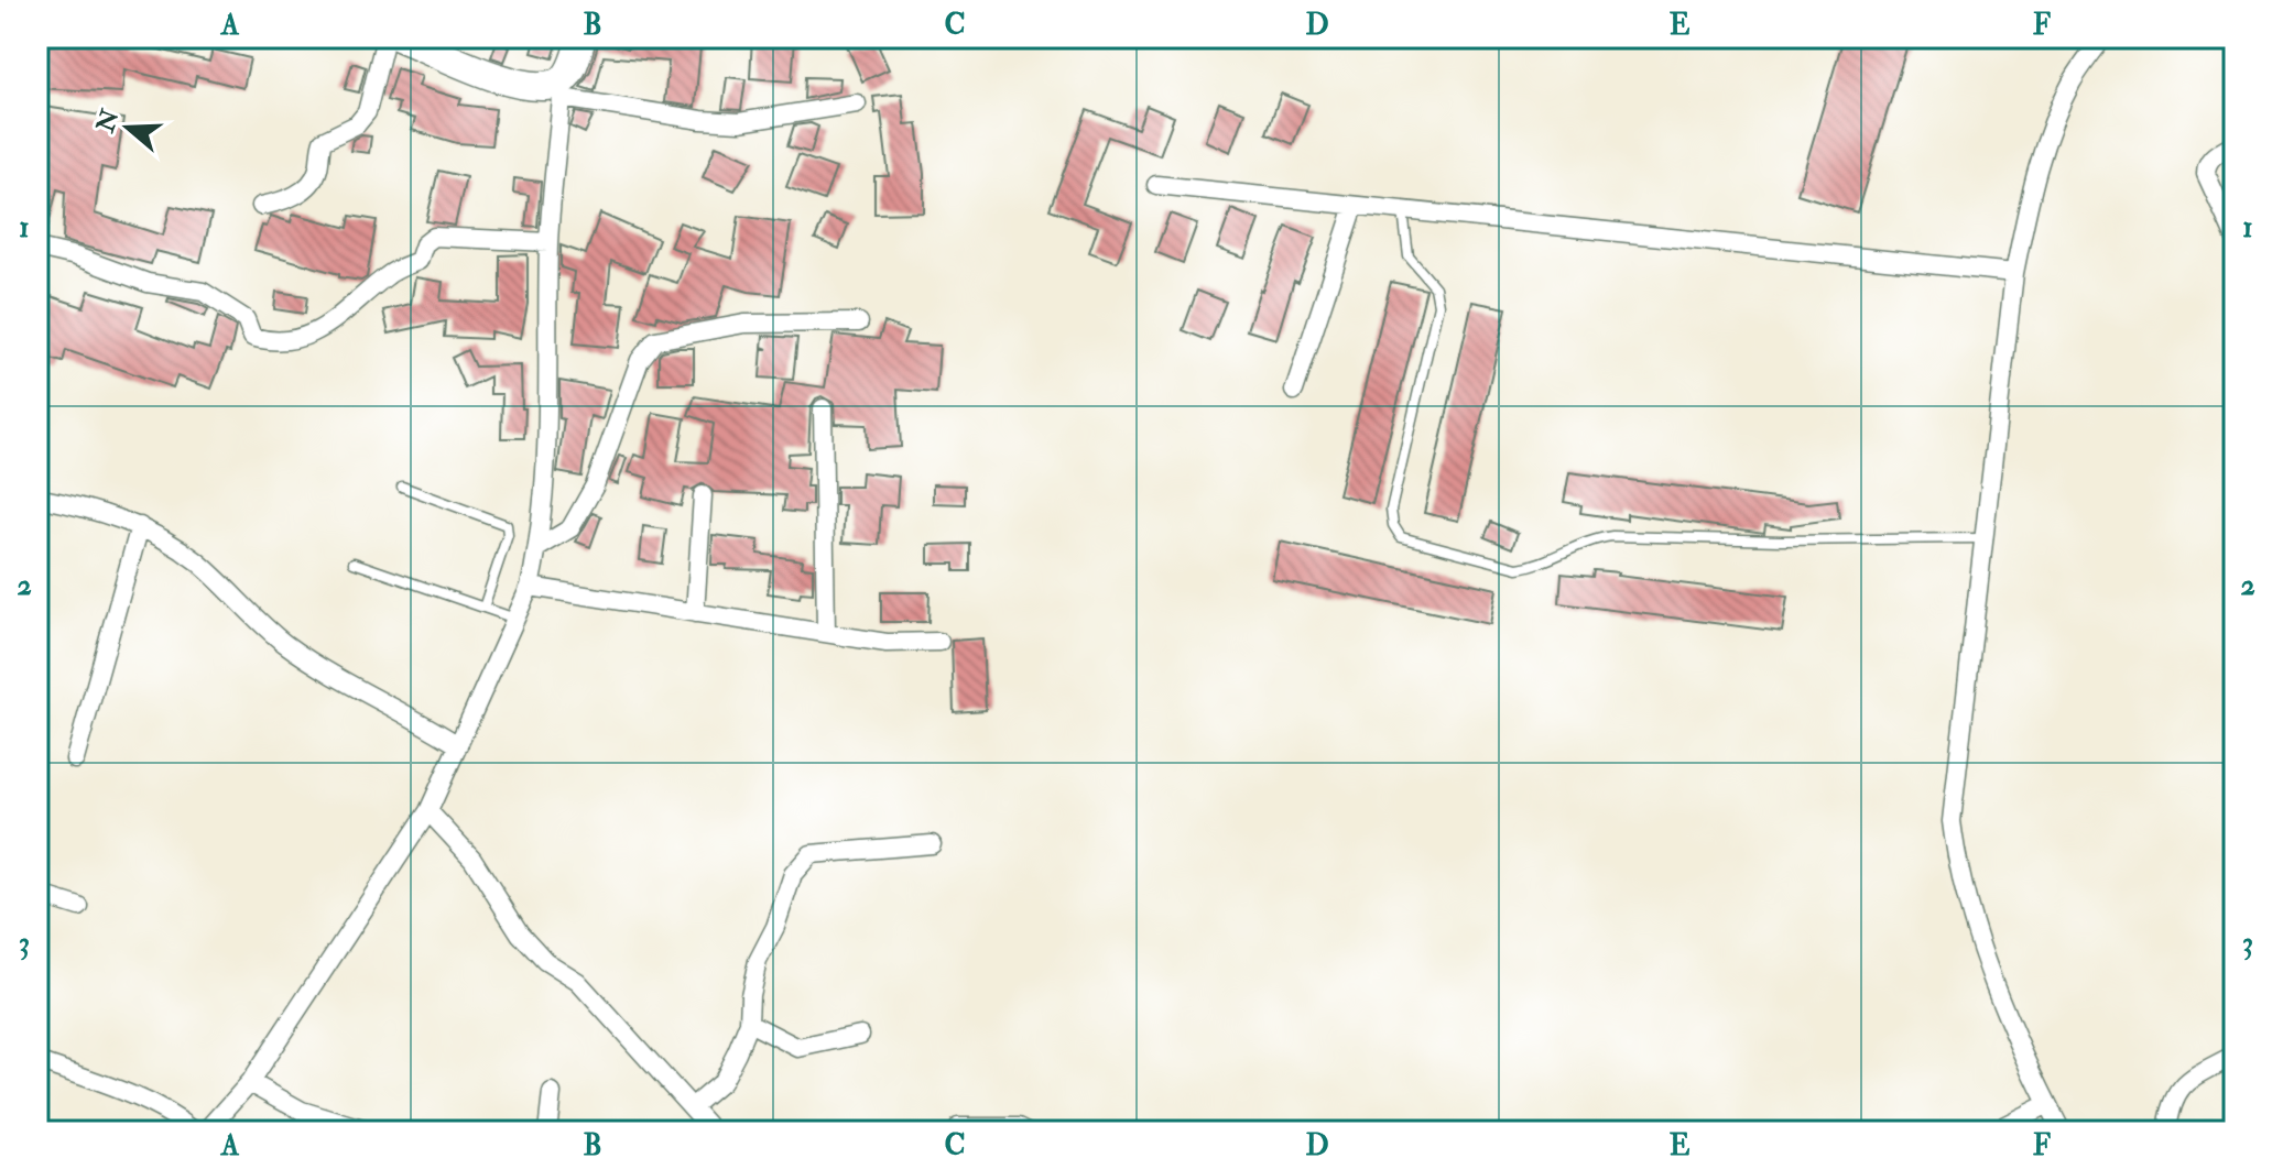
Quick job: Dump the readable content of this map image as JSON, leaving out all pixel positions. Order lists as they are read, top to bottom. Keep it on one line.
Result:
{"north":"left","grid":{"columns":["A","B","C","D","E","F"],"rows":["1","2","3"]}}
